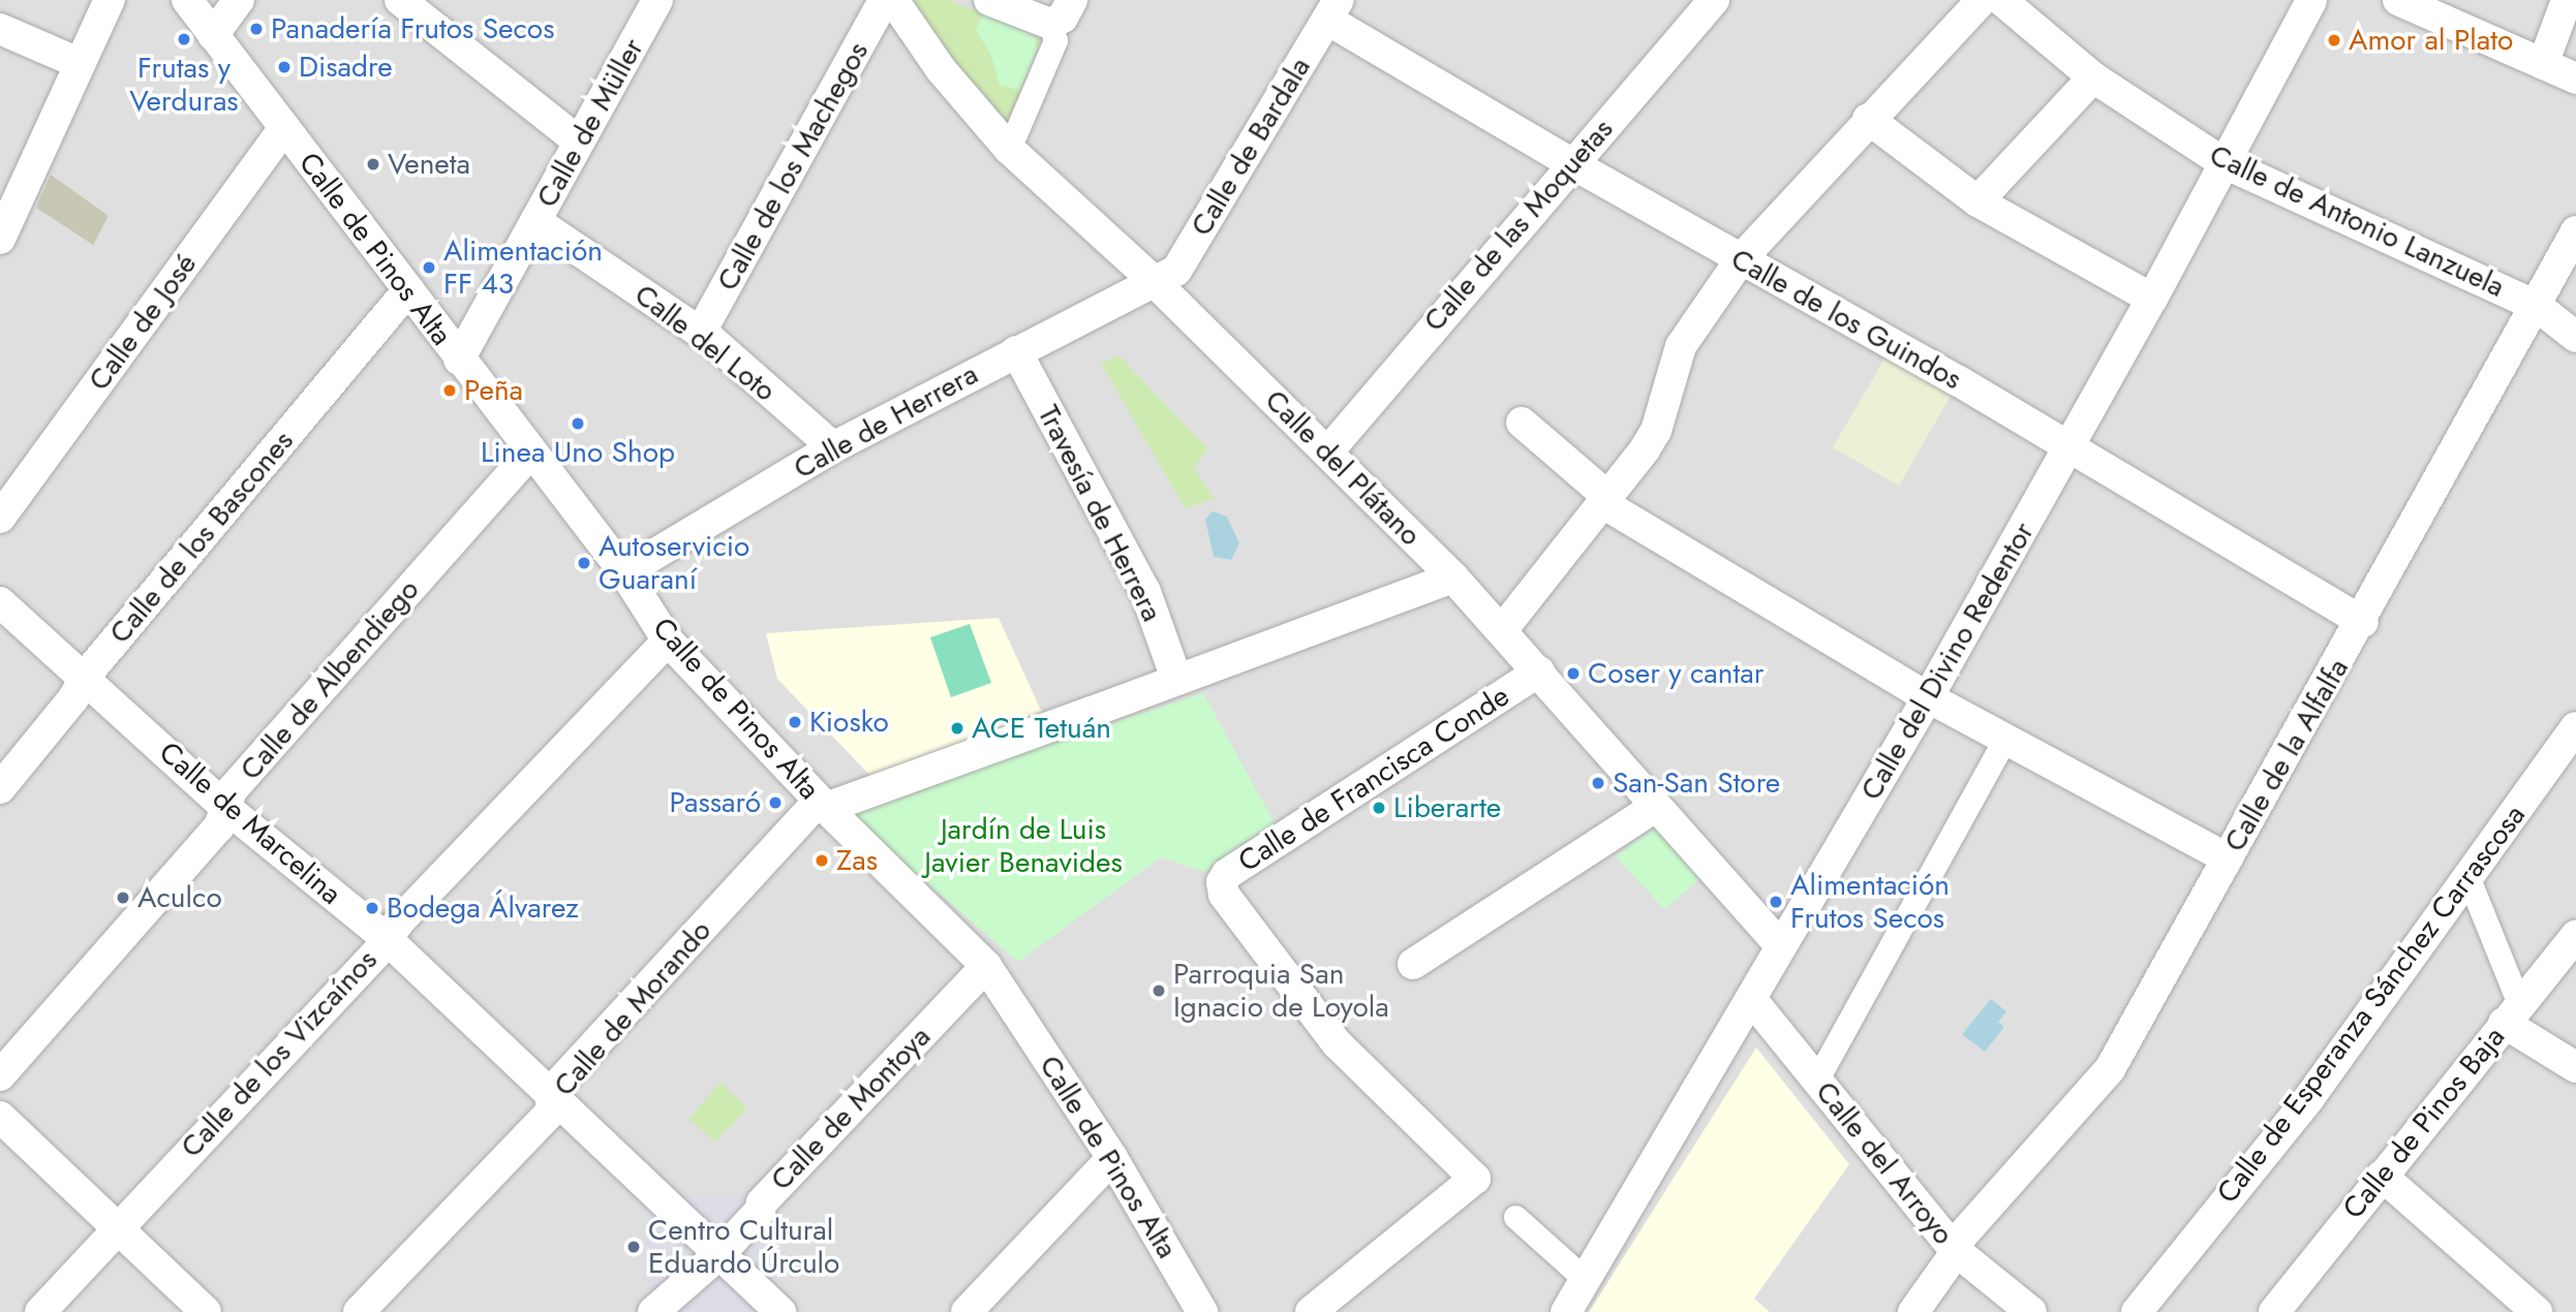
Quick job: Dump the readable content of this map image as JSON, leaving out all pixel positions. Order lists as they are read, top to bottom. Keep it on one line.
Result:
{"streets":{"street":["Calle de Müller","Calle de Bardala","Calle de los Machegos","Calle de Antonio Lanzuela","Calle de las Moquetas","Calle de Pinos Alta","Calle de los Guindos","Calle de José","Calle del Loto","Calle de Herrera","Calle del Plátano","Travesía de Herrera","Calle de los Bascones","Calle del Divino Redentor","Calle de Albendiego","Calle de la Alfalfa","Calle de Francisca Conde","Calle de Marcelina","Calle de Esperanza Sánchez Carrascosa","Calle de Morando","Calle de los Vizcaínos","Calle de Montoya","Calle de Pinos Baja","Calle del Arroyo"]},"crossings":[["Calle de Müller","Calle de Pinos Alta"],["Calle de Müller","Calle del Loto"],["Calle de Bardala","Calle de los Guindos"],["Calle de Bardala","Calle de Herrera"],["Calle de Bardala","Calle del Plátano"],["Calle de los Machegos","Calle del Loto"],["Calle de Antonio Lanzuela","Calle del Divino Redentor"],["Calle de Antonio Lanzuela","Calle de la Alfalfa"],["Calle de las Moquetas","Calle de los Guindos"],["Calle de las Moquetas","Calle del Plátano"],["Calle de Pinos Alta","Calle de José"],["Calle de Pinos Alta","Calle de Herrera"],["Calle de Pinos Alta","Calle de los Bascones"],["Calle de Pinos Alta","Calle de Albendiego"],["Calle de Pinos Alta","Calle de Morando"],["Calle de Pinos Alta","Calle de los Vizcaínos"],["Calle de Pinos Alta","Calle de Montoya"],["Calle de los Guindos","Calle del Divino Redentor"],["Calle de los Guindos","Calle de la Alfalfa"],["Calle del Loto","Calle de Herrera"],["Calle de Herrera","Calle del Plátano"],["Calle de Herrera","Travesía de Herrera"],["Calle del Plátano","Calle del Divino Redentor"],["Calle del Plátano","Calle de Francisca Conde"],["Calle del Plátano","Calle de Morando"],["Travesía de Herrera","Calle de Morando"],["Calle de los Bascones","Calle de Marcelina"],["Calle del Divino Redentor","Calle del Arroyo"],["Calle de Albendiego","Calle de Marcelina"],["Calle de la Alfalfa","Calle del Arroyo"],["Calle de Marcelina","Calle de Morando"],["Calle de Marcelina","Calle de los Vizcaínos"],["Calle de Marcelina","Calle de Montoya"]],"parks":["Jardín de Luis Javier Benavides"],"places":["Panadería Frutos Secos","Frutas y Verduras","Amor al Plato","Disadre","Veneta","Alimentación FF 43","Peña","Linea Uno Shop","Autoservicio Guaraní","Coser y cantar","Kiosko","ACE Tetuán","San-San Store","Passaró","Liberarte","Zas","Aculco","Alimentación Frutos Secos","Bodega Álvarez","Parroquia San Ignacio de Loyola","Centro Cultural Eduardo Úrculo"]}
